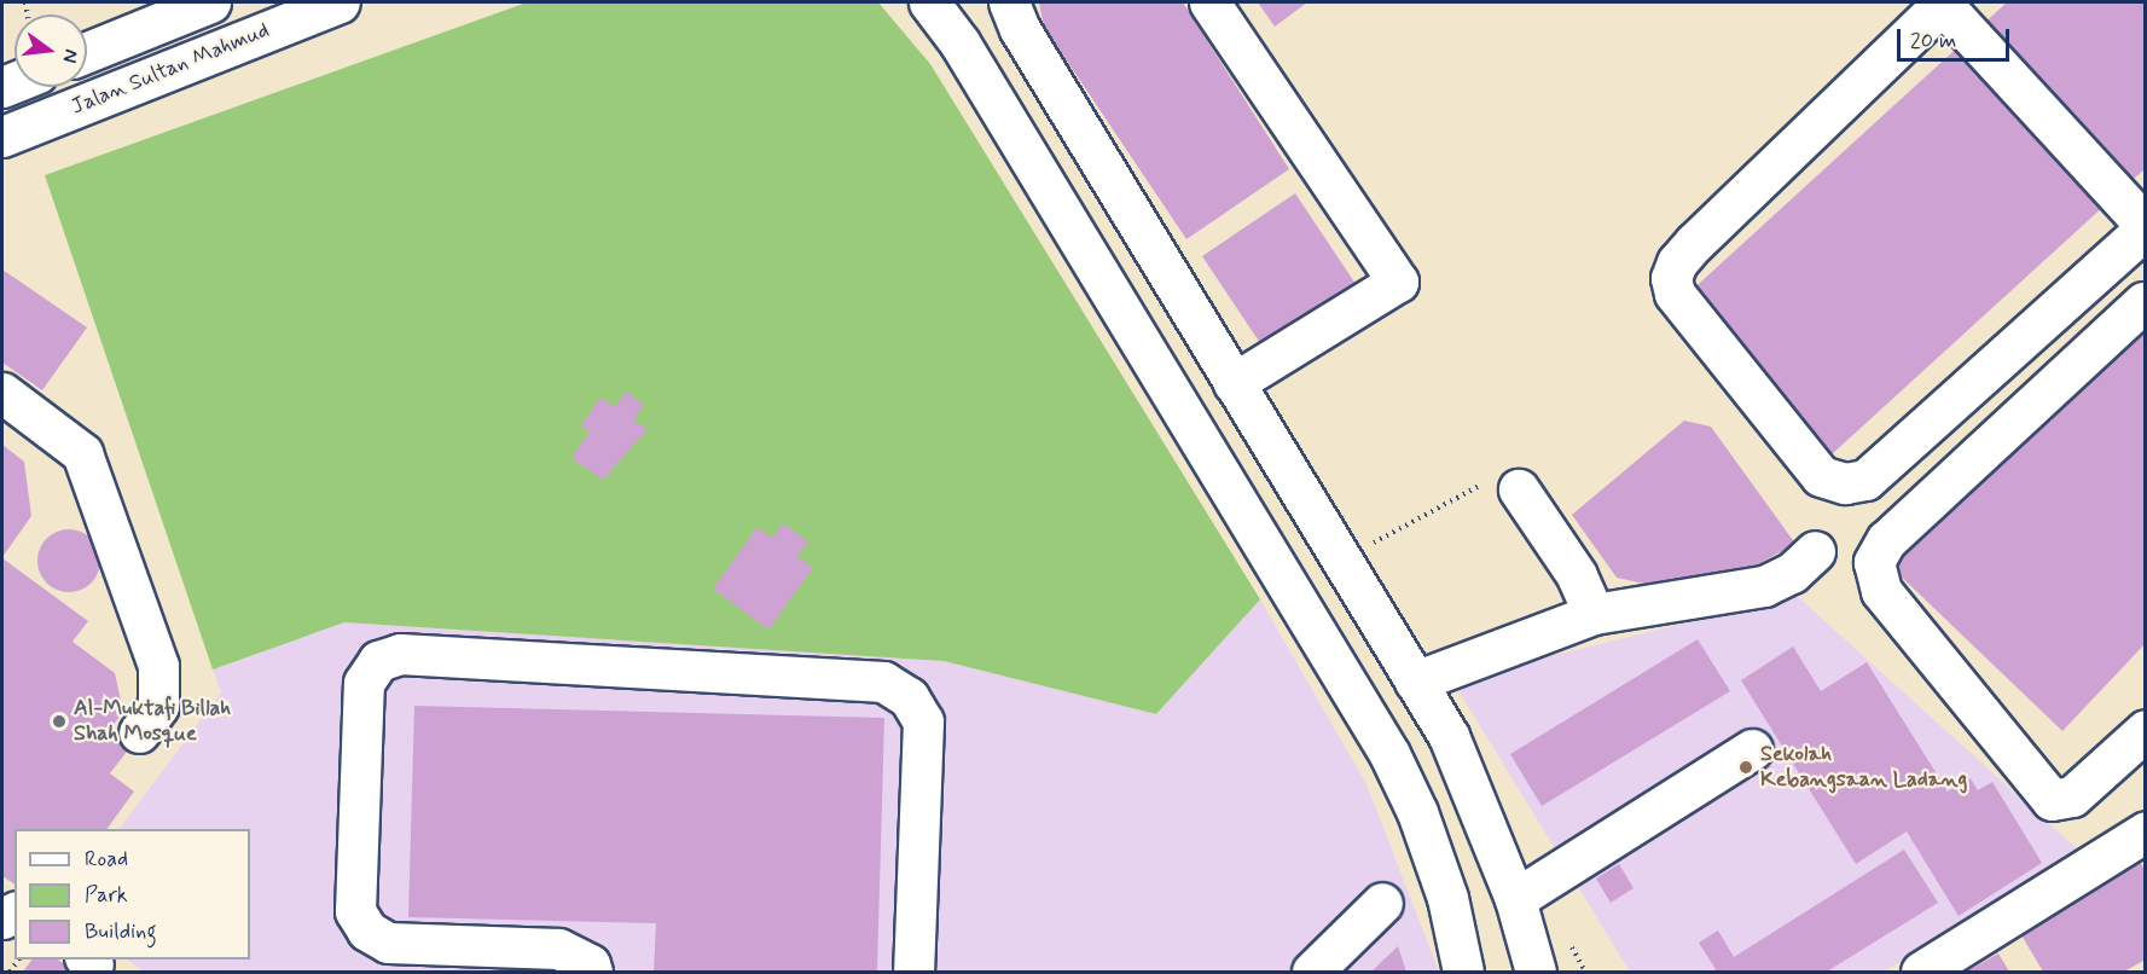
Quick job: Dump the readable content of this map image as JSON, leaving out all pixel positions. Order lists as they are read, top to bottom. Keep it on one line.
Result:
{"streets":{"main road":["Jalan Sultan Mahmud"]},"places":["Al-Muktafi Billah Shah Mosque","Sekolah Kebangsaan Ladang"],"legend":["Road","Park","Building"],"scale_bar":"20 m","north":"right"}
